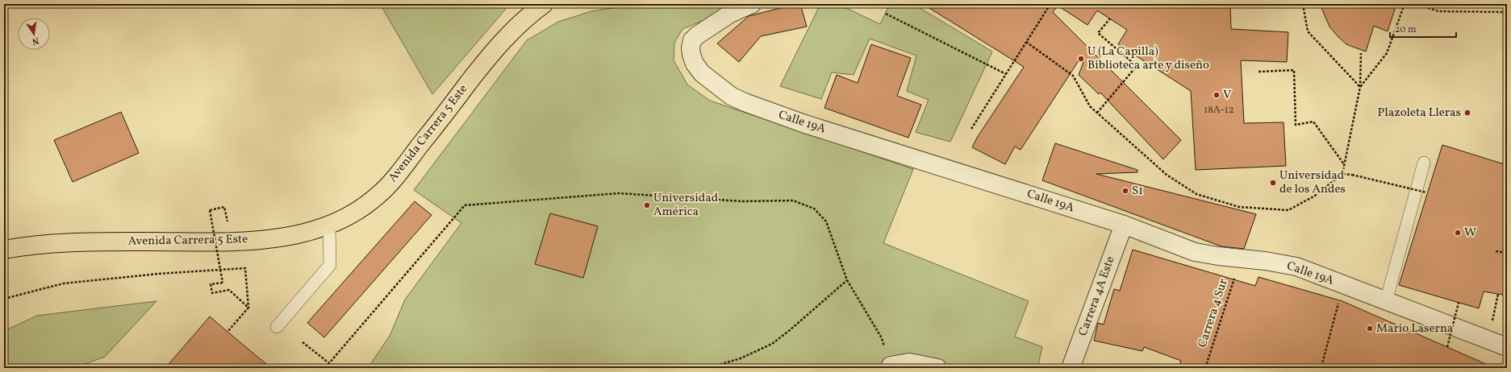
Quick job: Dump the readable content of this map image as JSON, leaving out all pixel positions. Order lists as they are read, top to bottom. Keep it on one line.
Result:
{"streets":{"main road":["Avenida Carrera 5 Este"],"street":["Calle 19A","Carrera 4A Este"],"path":["Carrera 4 Sur"]},"crossings":[["Calle 19A","Carrera 4A Este"]],"places":["U (La Capilla) Biblioteca arte y diseño","V","Plazoleta Lleras","Universidad de los Andes","S1","Universidad América","W","Mario Laserna"],"house_numbers":["18A-12"],"scale_bar":"20 m","north":"bottom"}
